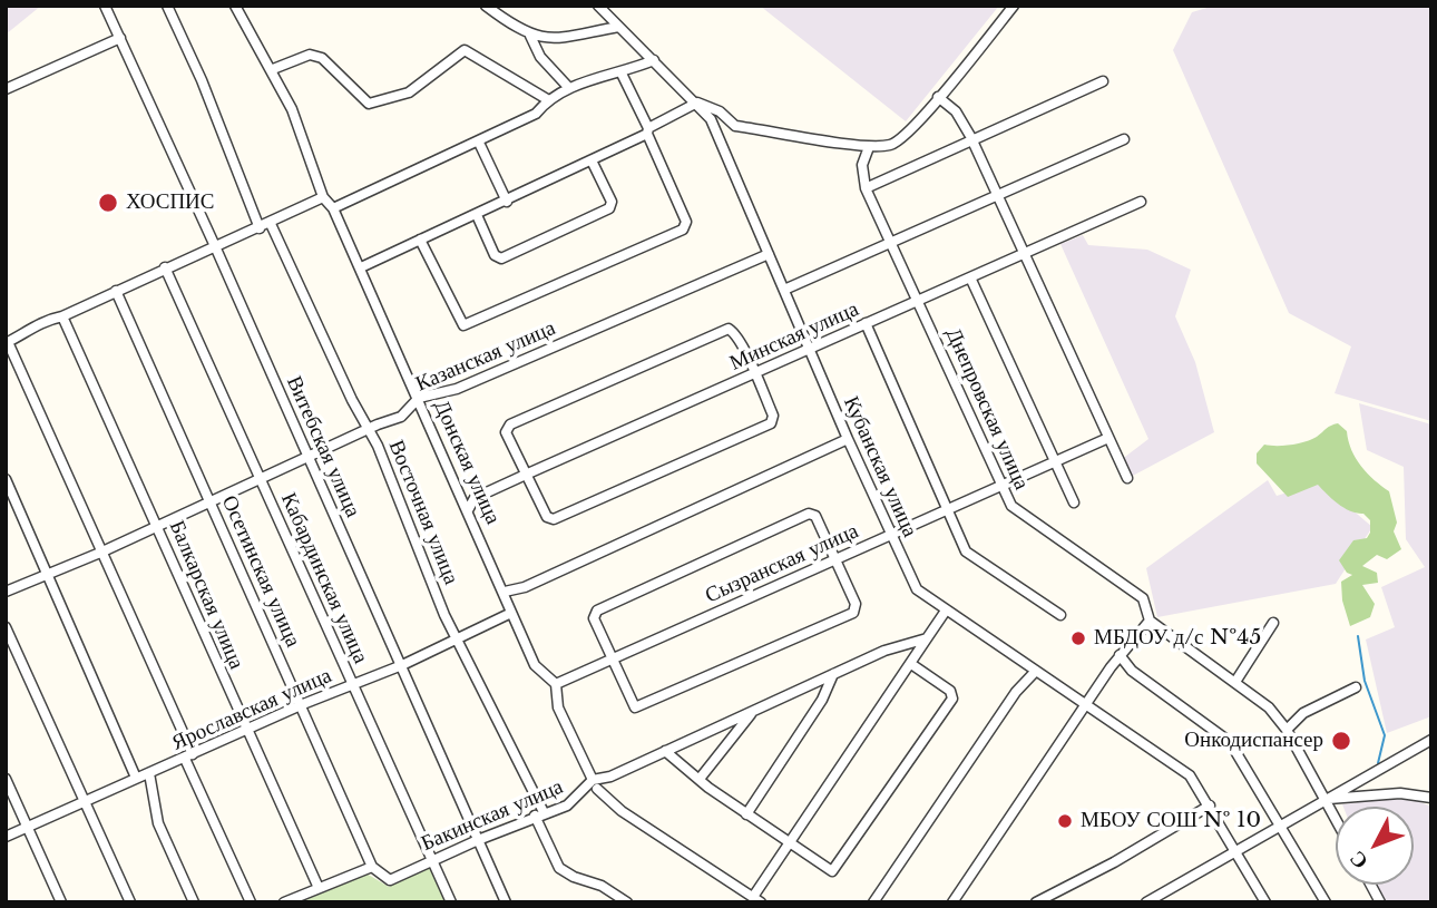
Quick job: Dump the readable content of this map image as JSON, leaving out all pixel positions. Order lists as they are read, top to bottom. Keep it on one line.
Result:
{"streets":{"street":["Минская улица","Казанская улица","Днепровская улица","Витебская улица","Донская улица","Кубанская улица","Восточная улица","Сызранская улица","Осетинская улица","Кабардинская улица","Балкарская улица","Ярославская улица","Бакинская улица"]},"crossings":[["Минская улица","Днепровская улица"],["Минская улица","Донская улица"],["Минская улица","Кубанская улица"],["Казанская улица","Витебская улица"],["Казанская улица","Донская улица"],["Казанская улица","Кубанская улица"],["Казанская улица","Восточная улица"],["Казанская улица","Осетинская улица"],["Казанская улица","Кабардинская улица"],["Казанская улица","Балкарская улица"],["Днепровская улица","Сызранская улица"],["Витебская улица","Ярославская улица"],["Витебская улица","Бакинская улица"],["Донская улица","Сызранская улица"],["Донская улица","Ярославская улица"],["Донская улица","Бакинская улица"],["Кубанская улица","Сызранская улица"],["Восточная улица","Ярославская улица"],["Восточная улица","Бакинская улица"],["Осетинская улица","Ярославская улица"],["Осетинская улица","Бакинская улица"],["Кабардинская улица","Ярославская улица"],["Кабардинская улица","Бакинская улица"],["Балкарская улица","Ярославская улица"]],"places":["ХОСПИС","МБДОУ д/с №45","Онкодиспансер","МБОУ СОШ № 10"],"north":"bottom left"}
